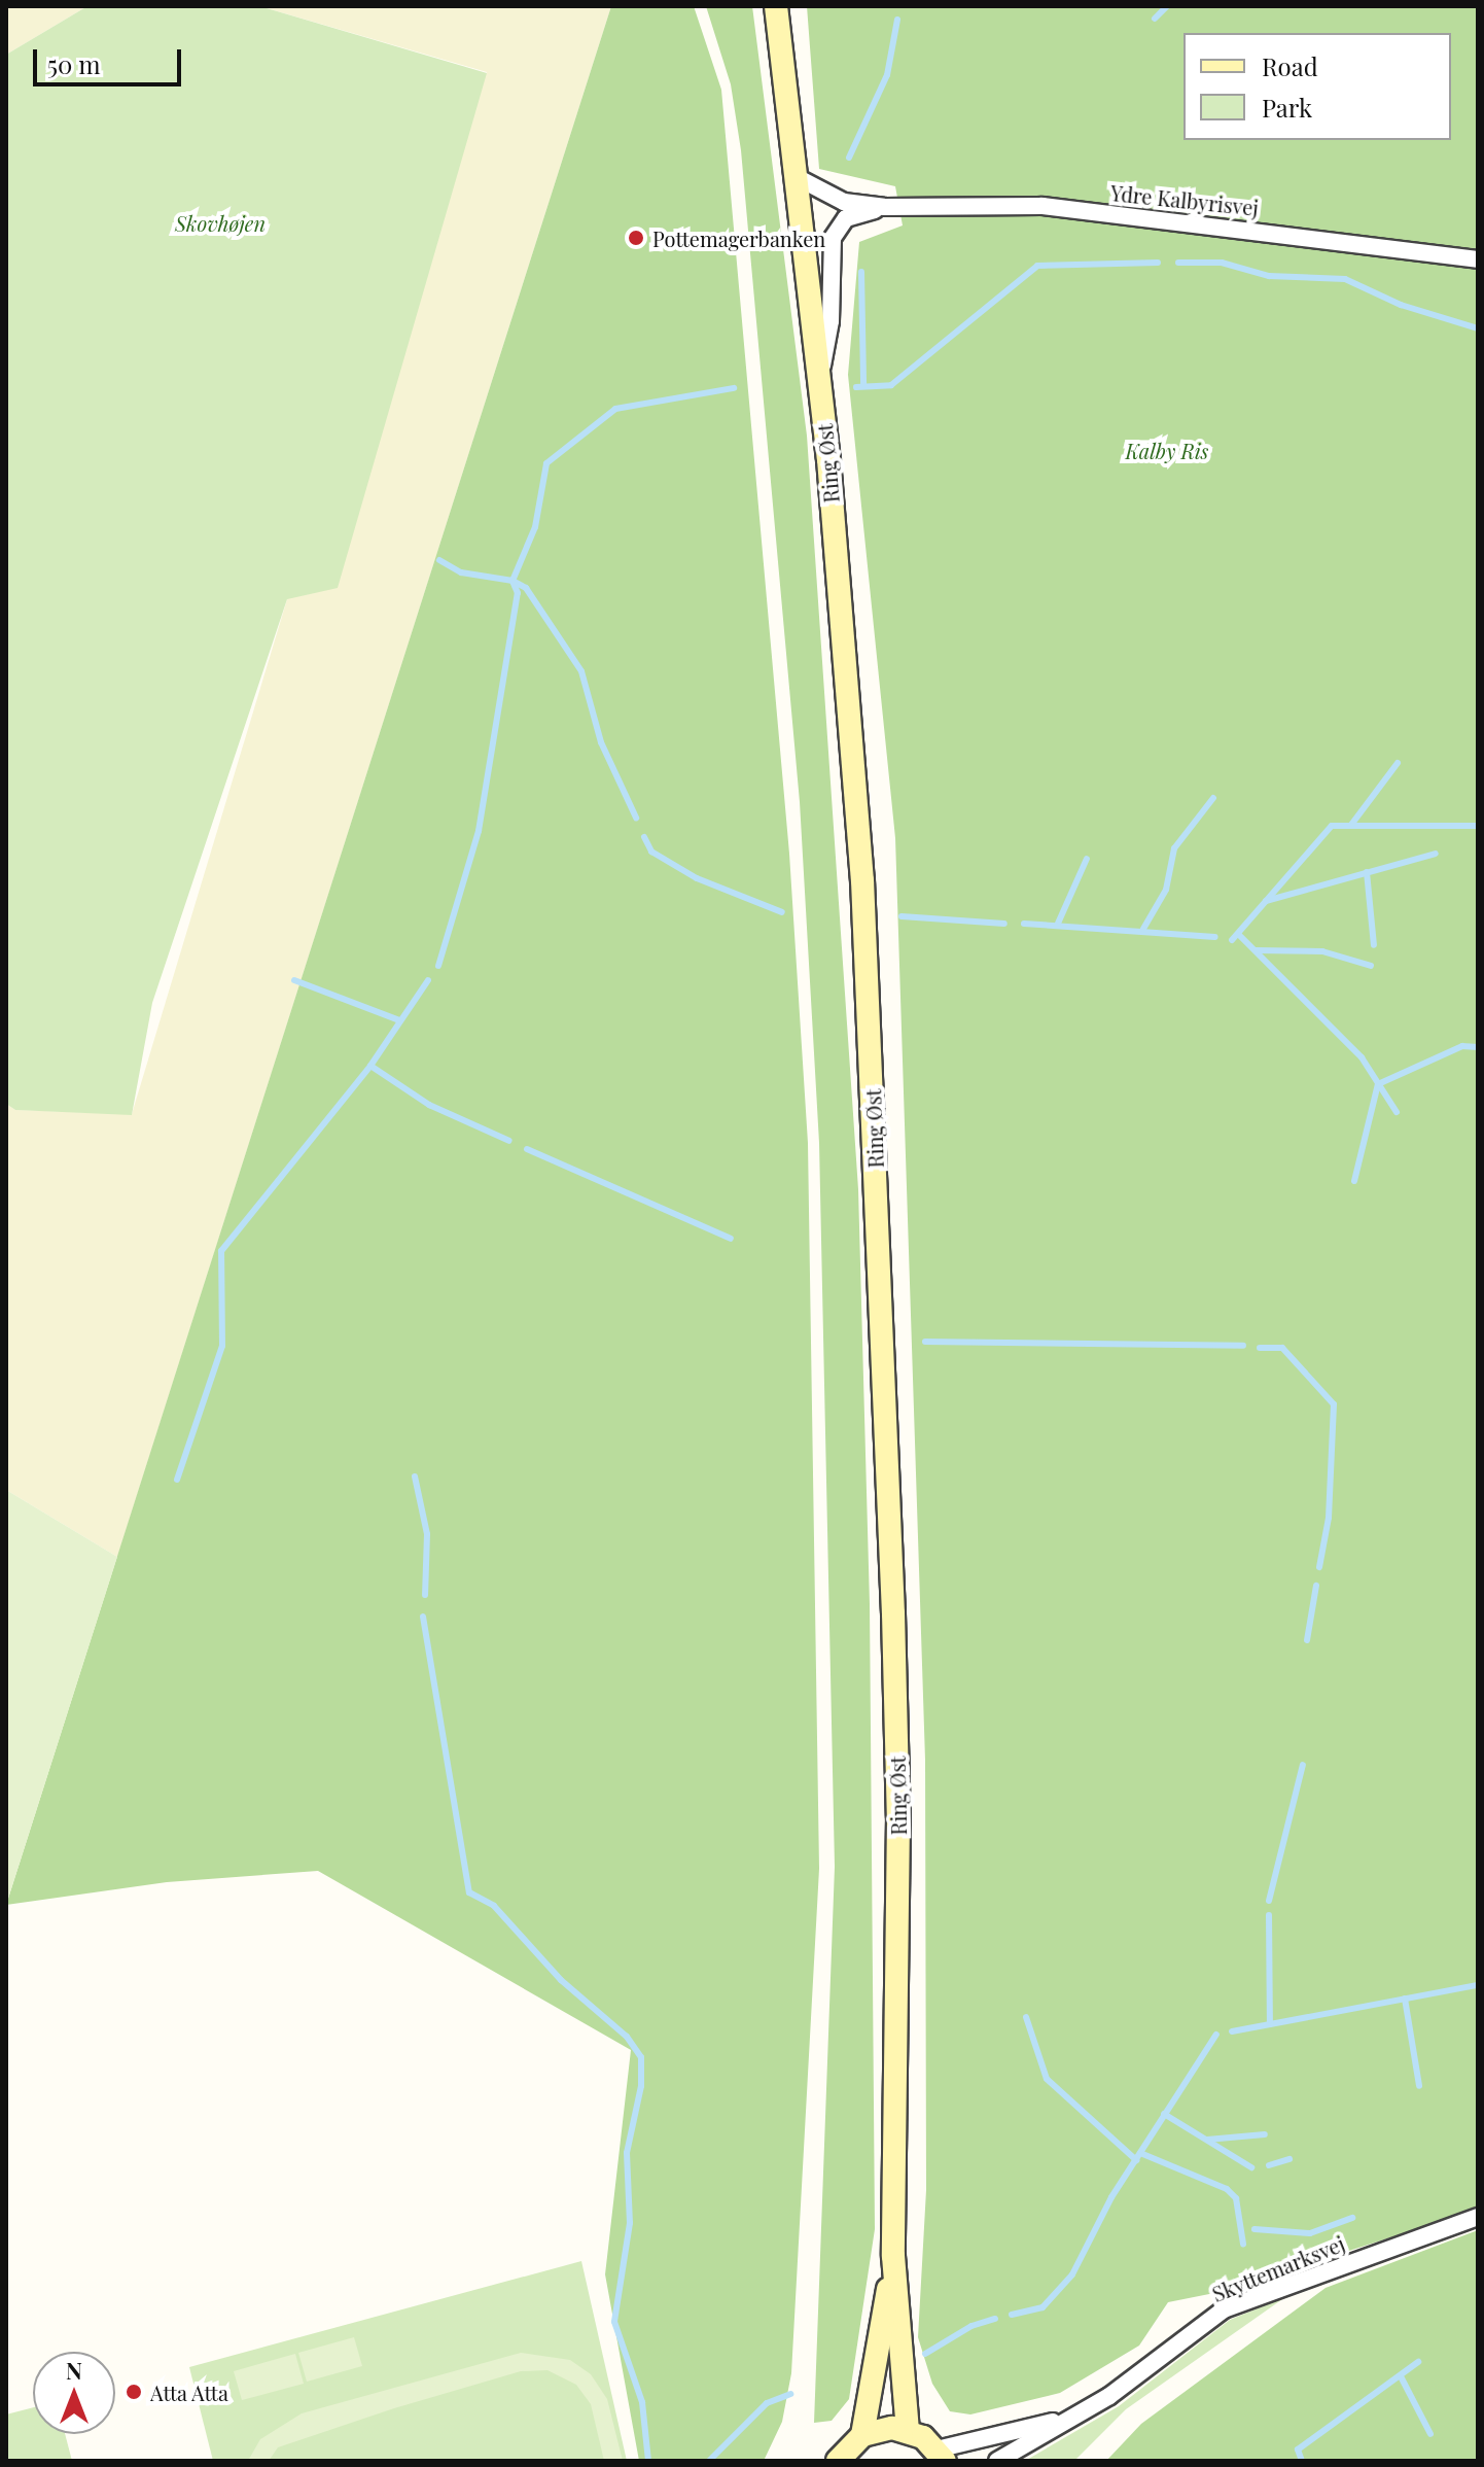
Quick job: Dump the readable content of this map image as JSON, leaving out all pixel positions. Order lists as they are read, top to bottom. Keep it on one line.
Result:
{"streets":{"main road":["Ring Øst"],"street":["Ydre Kalbyrisvej","Skyttemarksvej"]},"crossings":[["Ydre Kalbyrisvej","Ring Øst"]],"parks":["Skovhøjen","Kalby Ris"],"places":["Pottemagerbanken","Atta Atta"],"legend":["Road","Park"],"scale_bar":"50 m","north":"top"}
